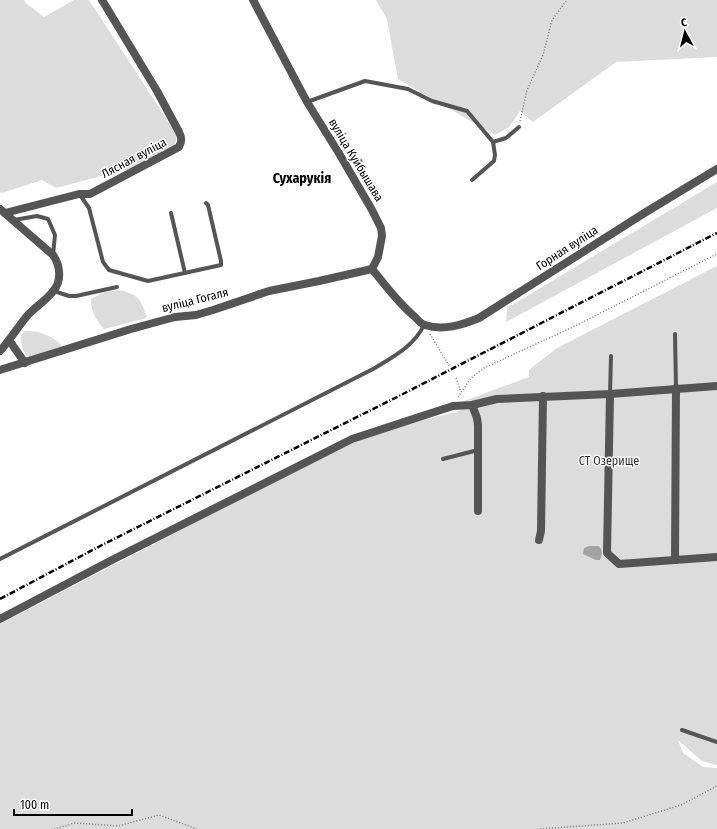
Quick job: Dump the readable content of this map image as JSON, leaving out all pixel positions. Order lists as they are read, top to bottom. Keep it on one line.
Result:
{"streets":{"street":["Лясная вуліца","вуліца Куйбышава","Горная вуліца","вуліца Гогаля"]},"crossings":[["вуліца Куйбышава","вуліца Гогаля"]],"districts":["Сухарукія"],"parks":["СТ Озерище"],"scale_bar":"100 m","north":"top"}
